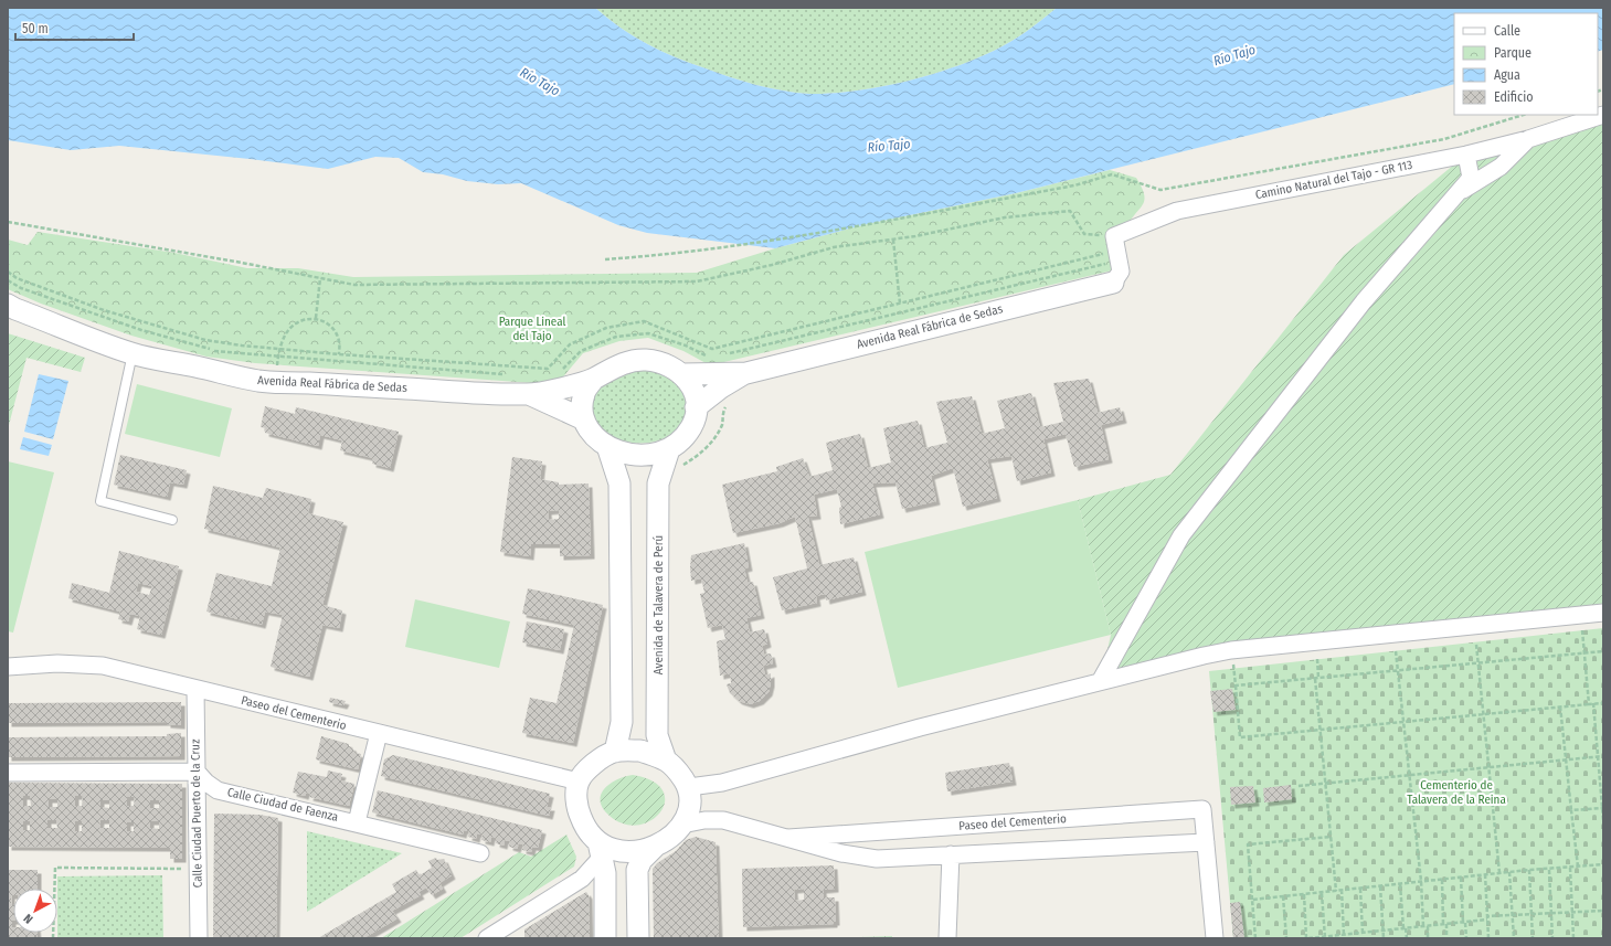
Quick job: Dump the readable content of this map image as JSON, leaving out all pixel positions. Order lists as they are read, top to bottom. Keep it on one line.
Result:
{"streets":{"street":["Camino Natural del Tajo - GR 113","Avenida Real Fábrica de Sedas","Avenida de Talavera de Perú","Paseo del Cementerio","Calle Ciudad de Faenza","Calle Ciudad Puerto de la Cruz"]},"crossings":[["Avenida Real Fábrica de Sedas","Avenida de Talavera de Perú"],["Avenida de Talavera de Perú","Paseo del Cementerio"],["Paseo del Cementerio","Calle Ciudad Puerto de la Cruz"],["Calle Ciudad de Faenza","Calle Ciudad Puerto de la Cruz"]],"water":["Río Tajo"],"parks":["Parque Lineal del Tajo","Cementerio de Talavera de la Reina"],"legend":["Calle","Parque","Agua","Edificio"],"scale_bar":"50 m","north":"bottom left"}
